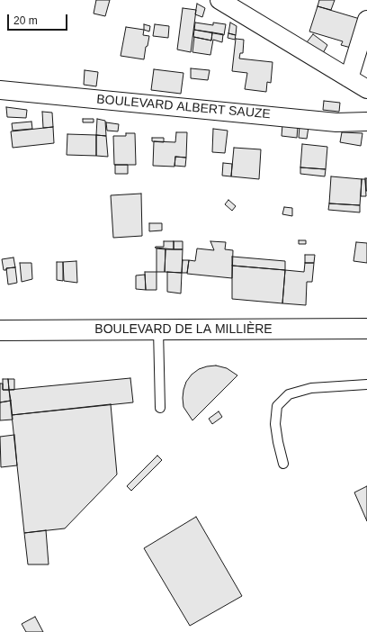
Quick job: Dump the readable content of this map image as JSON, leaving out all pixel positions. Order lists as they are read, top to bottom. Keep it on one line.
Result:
{"streets":{"main road":["BOULEVARD DE LA MILLIÈRE"],"street":["BOULEVARD ALBERT SAUZE"]},"scale_bar":"20 m"}
